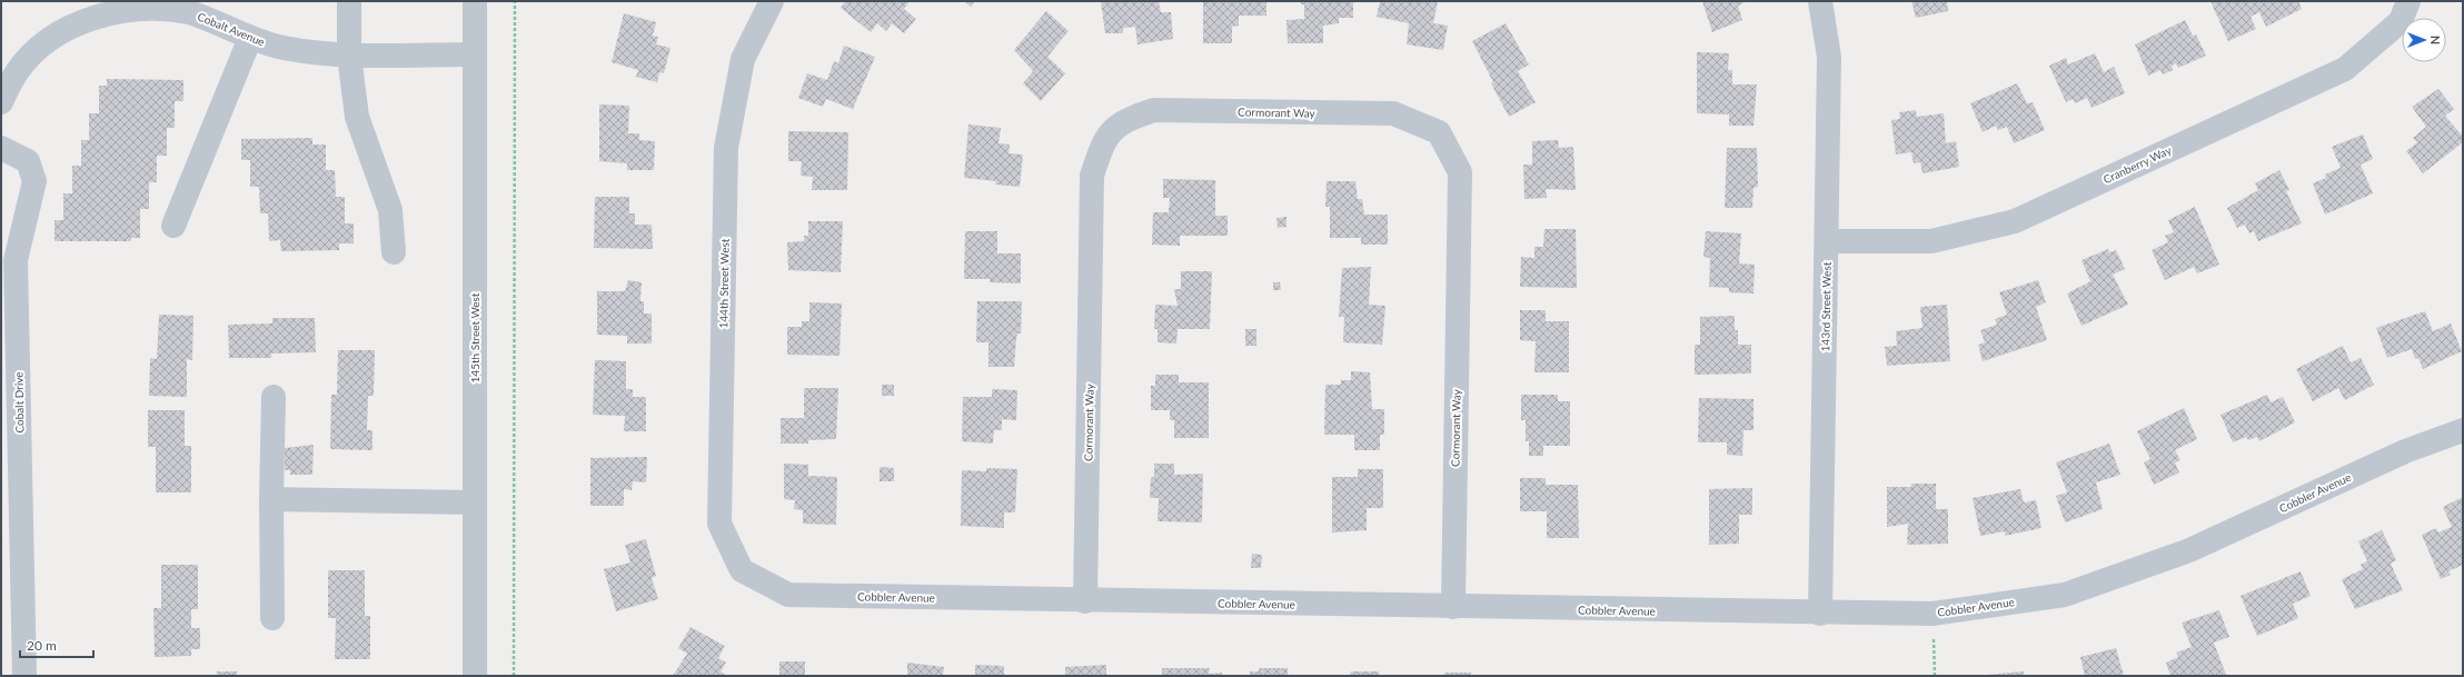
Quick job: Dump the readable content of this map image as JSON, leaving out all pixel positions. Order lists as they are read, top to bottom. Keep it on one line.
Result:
{"streets":{"street":["Cobalt Avenue","Cormorant Way","Cranberry Way","144th Street West","143rd Street West","145th Street West","Cobalt Drive","Cobbler Avenue"]},"crossings":[["Cobalt Avenue","145th Street West"],["Cormorant Way","Cobbler Avenue"],["Cranberry Way","143rd Street West"],["144th Street West","Cobbler Avenue"],["143rd Street West","Cobbler Avenue"]],"scale_bar":"20 m","north":"right"}
